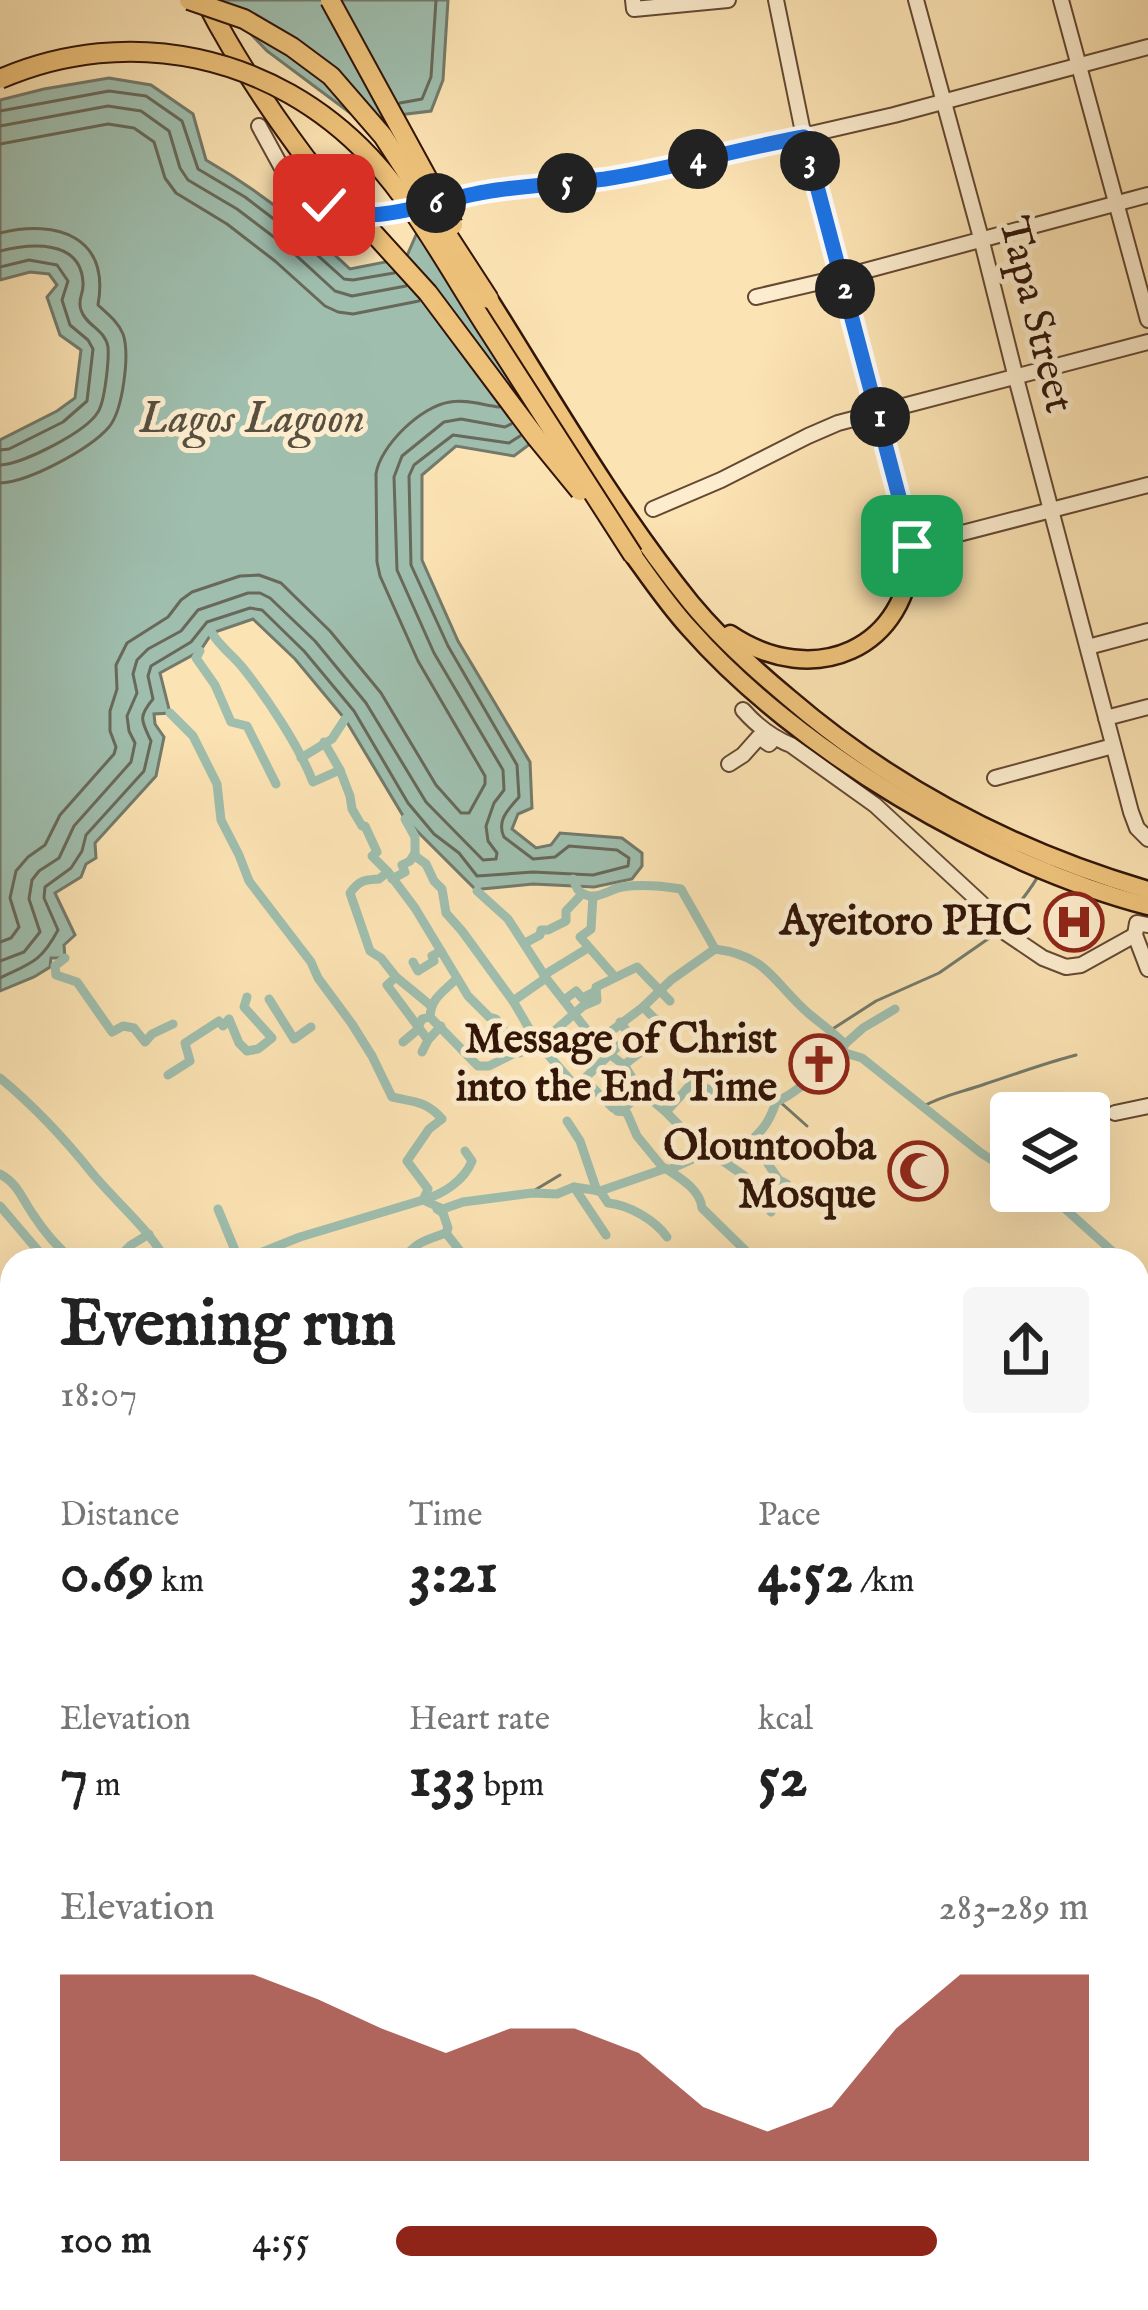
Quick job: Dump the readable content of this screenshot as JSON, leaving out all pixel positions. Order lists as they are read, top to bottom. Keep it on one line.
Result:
{"streets":{"street":["Tapa Street"]},"water":["Lagos Lagoon"],"places":{"hospital":["Ayeitoro PHC"],"church":["Message of Christ into the End Time"],"mosque":["Olountooba Mosque"]},"page":{"pins":["4","3","5","6","2","1"],"heading":["Evening run","18:07"],"stats":[["Distance","0.69 km"],["Time","3:21"],["Pace","4:52 /km"],["Elevation","7 m"],["Heart rate","133 bpm"],["kcal","52"]],"chart":["Elevation","283–289 m"],"list":[{"name":"100 m","note":"4:55"}]}}
